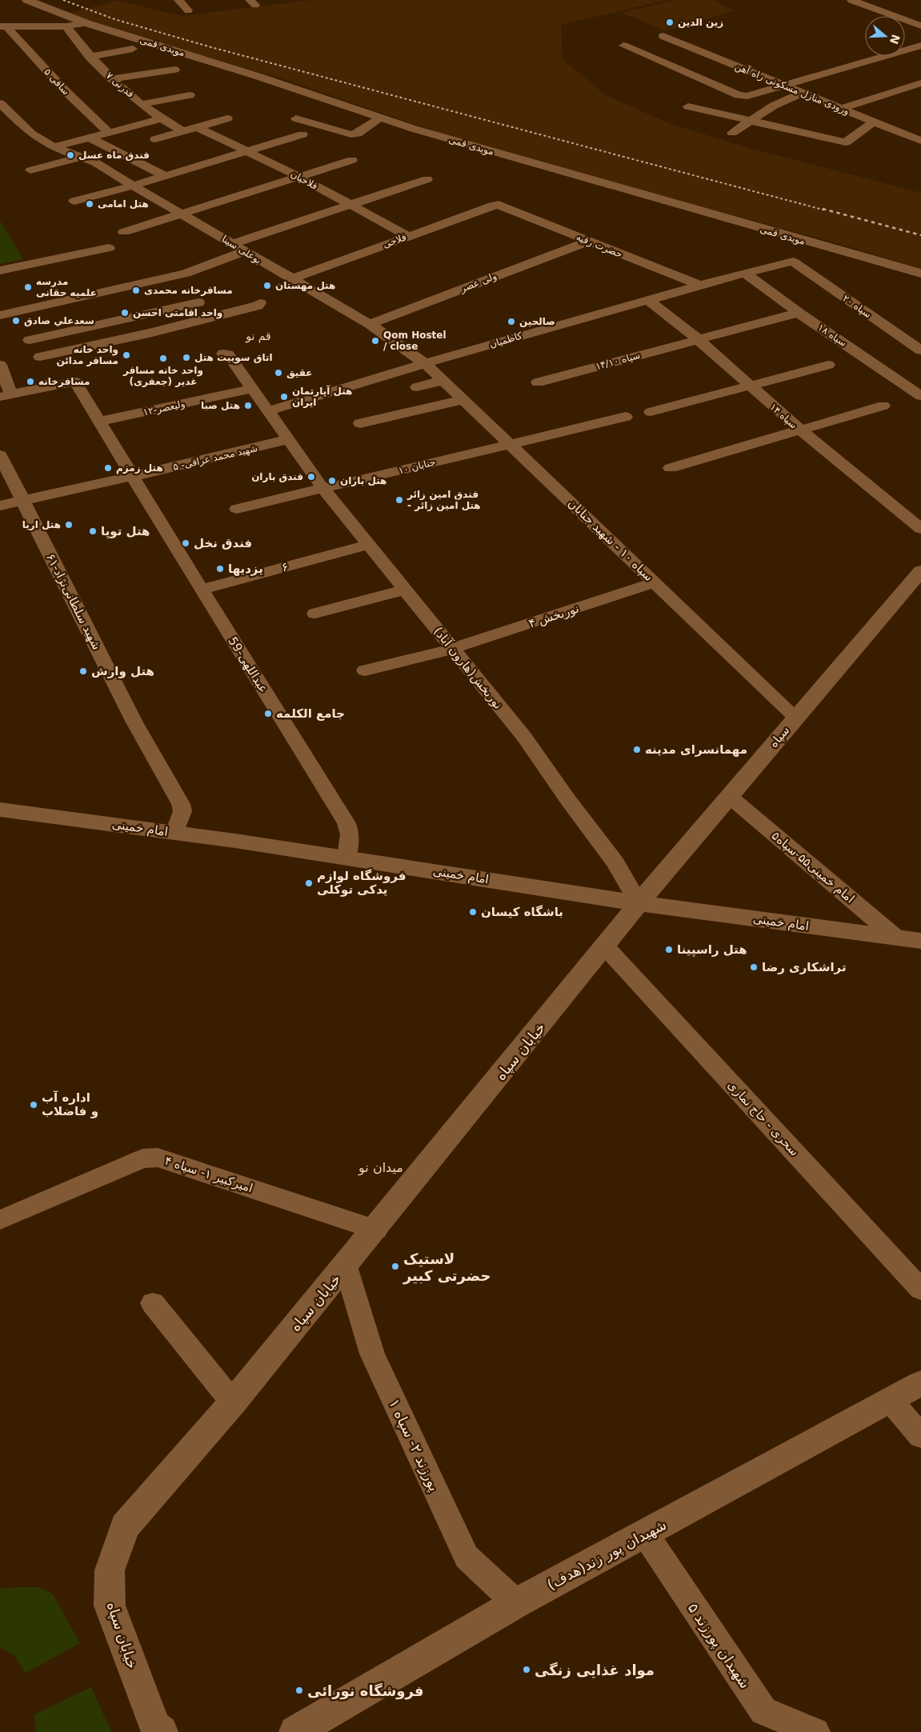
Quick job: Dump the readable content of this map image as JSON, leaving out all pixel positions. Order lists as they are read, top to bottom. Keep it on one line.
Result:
{"streets":{"street":["مویدی قمی","ساقی ۵","قدرتی ۷","ورودی منازل مسکونی راه آهن","فلاحیان","فلاحی","حضرت رقیه","بوعلی سینا","ولی عصر","سپاه ۲۰","سپاه ۱۸","کاظمیان","سپاه ۱۴/۱۰","ولیعصر-۱۲","سپاه ۱۴","شهید محمد عراقی- ۵","جنابان ۱۰","سپاه ۱۰ - شهید جنابان","۶","شهید سلطانی‌نژاد-۶۱","نوربخش ۴","عبداللهی-59","نوربخش(هارون آباد)","سپاه","امام خمینی","امام خمینی۵۵-سپاه۵","خیابان سپاه","سحری - حاج نمازی","امیرکبیر ۱- سپاه ۴","پورزند ۲- سپاه ۱","شهیدان پور زند(هدف)","شهیدان پورزند ۵"]},"crossings":[["فلاحیان","فلاحی"],["فلاحی","حضرت رقیه"],["فلاحی","بوعلی سینا"],["حضرت رقیه","ولی عصر"],["حضرت رقیه","کاظمیان"],["بوعلی سینا","ولی عصر"],["بوعلی سینا","کاظمیان"],["بوعلی سینا","سپاه ۱۰ - شهید جنابان"],["سپاه ۲۰","کاظمیان"],["سپاه ۱۸","کاظمیان"],["سپاه ۱۸","سپاه ۱۴/۱۰"],["کاظمیان","سپاه ۱۴"],["کاظمیان","سپاه ۱۰ - شهید جنابان"],["کاظمیان","نوربخش(هارون آباد)"],["سپاه ۱۴/۱۰","سپاه ۱۴"],["ولیعصر-۱۲","عبداللهی-59"],["ولیعصر-۱۲","نوربخش(هارون آباد)"],["شهید محمد عراقی- ۵","شهید سلطانی‌نژاد-۶۱"],["شهید محمد عراقی- ۵","عبداللهی-59"],["شهید محمد عراقی- ۵","نوربخش(هارون آباد)"],["جنابان ۱۰","سپاه ۱۰ - شهید جنابان"],["جنابان ۱۰","نوربخش(هارون آباد)"],["سپاه ۱۰ - شهید جنابان","نوربخش ۴"],["سپاه ۱۰ - شهید جنابان","سپاه"],["۶","عبداللهی-59"],["۶","نوربخش(هارون آباد)"],["شهید سلطانی‌نژاد-۶۱","امام خمینی"],["نوربخش ۴","نوربخش(هارون آباد)"],["عبداللهی-59","امام خمینی"],["نوربخش(هارون آباد)","سپاه"],["نوربخش(هارون آباد)","امام خمینی"],["نوربخش(هارون آباد)","خیابان سپاه"],["سپاه","امام خمینی"],["سپاه","امام خمینی۵۵-سپاه۵"],["سپاه","خیابان سپاه"],["امام خمینی","امام خمینی۵۵-سپاه۵"],["امام خمینی","خیابان سپاه"],["خیابان سپاه","سحری - حاج نمازی"],["خیابان سپاه","امیرکبیر ۱- سپاه ۴"],["خیابان سپاه","پورزند ۲- سپاه ۱"],["پورزند ۲- سپاه ۱","شهیدان پور زند(هدف)"],["شهیدان پور زند(هدف)","شهیدان پورزند ۵"]],"districts":["قم نو","میدان نو"],"places":["زین الدین","فندق ماه عسل","هتل امامی","هتل مهستان","مدرسه علمیه حقانی","مسافرخانه محمدی","واحد اقامتی احسن","سعدعلي صادق","صالحین","Qom Hostel / close","واحد خانه مسافر مدائن","اتاق سوییت هتل","واحد خانه مسافر غدیر (جعفری)","عقیق","مسافرخانه","هتل آپارتمان ایران","هتل صبا","هتل زمزم","فندق باران","هتل باران","فندق امین زائر - هتل امین زائر","هتل اریا","هتل توپا","فندق نخل","یزدیها","هتل وارش","جامع الکلمه","مهمانسرای مدینه","فروشگاه لوازم یدکی توکلی","باشگاه کیسان","هتل راسپینا","تراشکارى رضا","اداره آب و فاضلاب","لاستیک حضرتی کبیر","مواد غذایی زنگی","فروشگاه نورائی"],"north":"right"}
